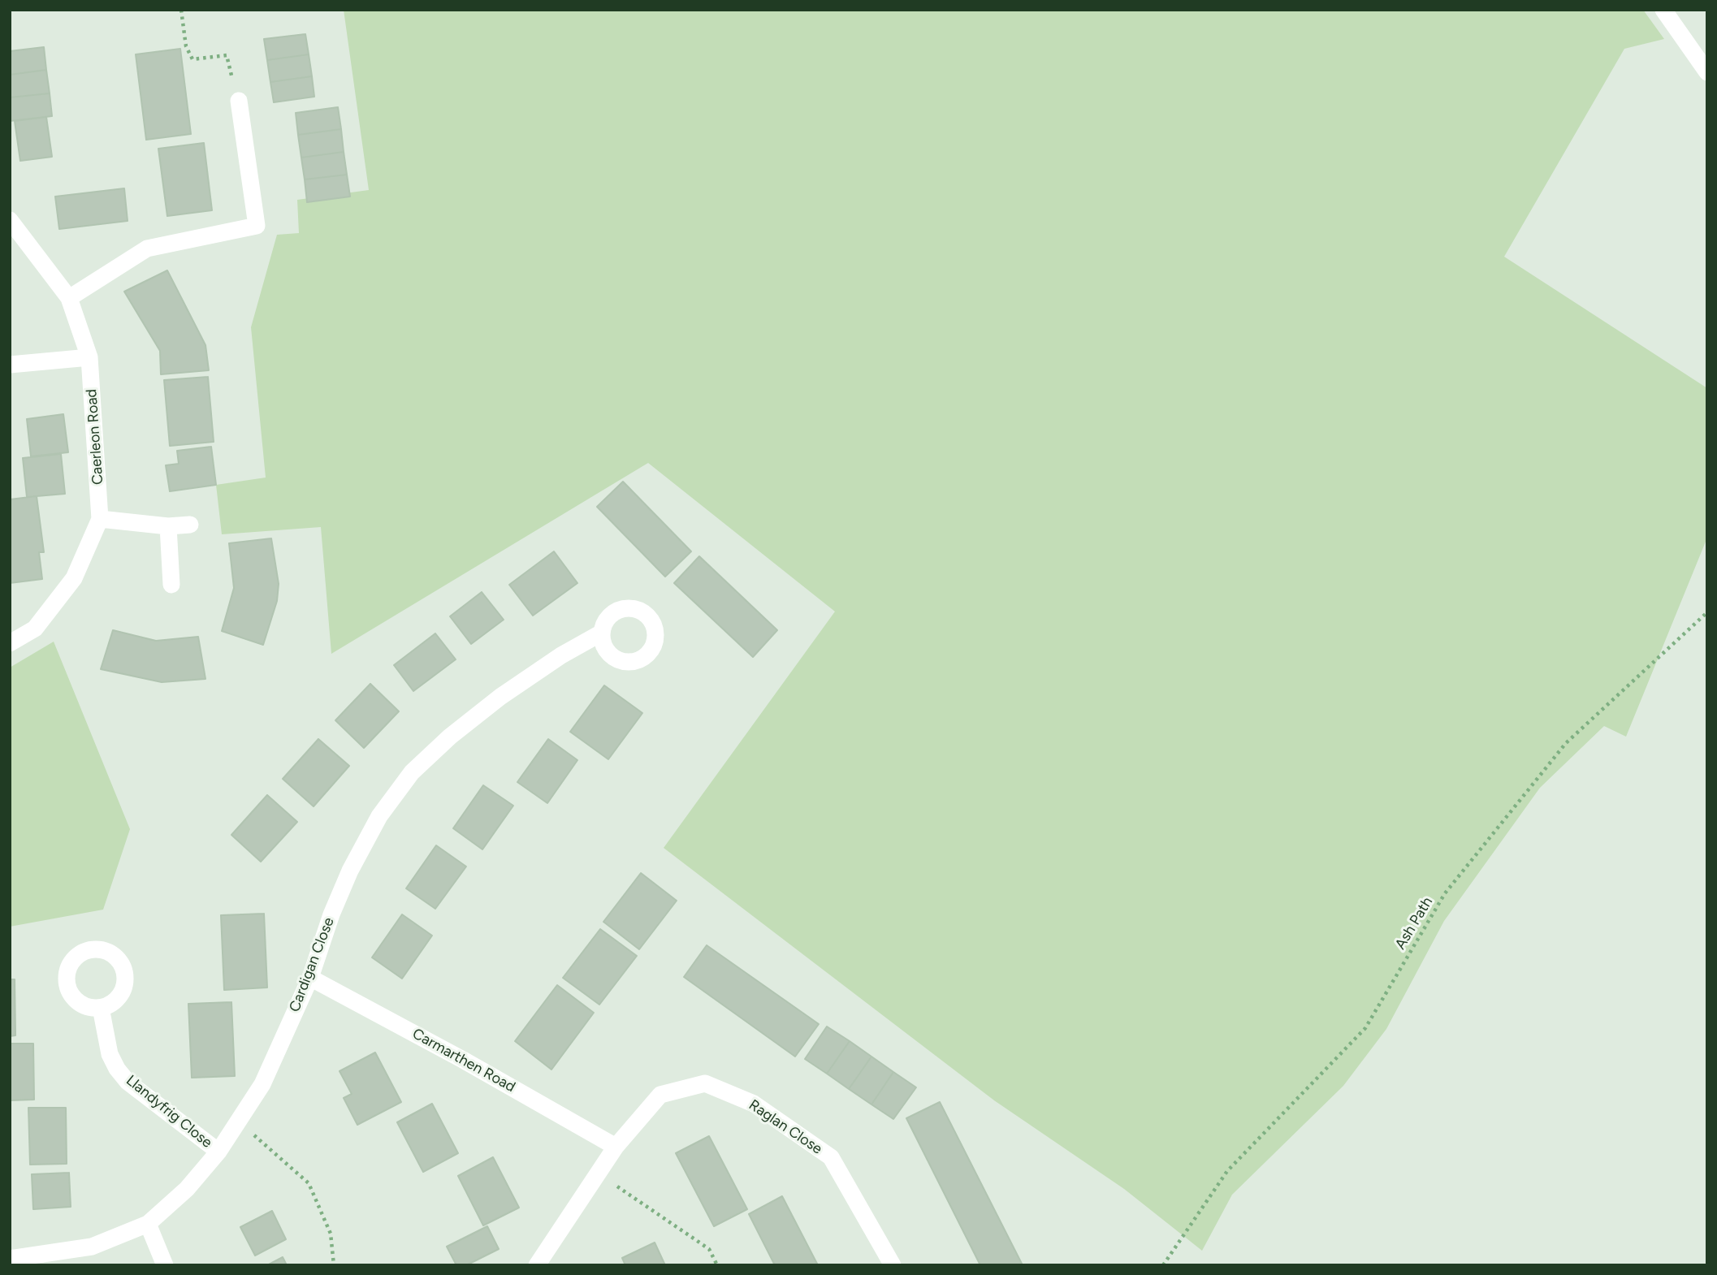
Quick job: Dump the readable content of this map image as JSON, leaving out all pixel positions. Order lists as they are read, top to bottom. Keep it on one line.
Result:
{"streets":{"street":["Caerleon Road","Cardigan Close","Carmarthen Road","Llandyfrig Close","Raglan Close"],"path":["Ash Path"]},"crossings":[["Cardigan Close","Carmarthen Road"],["Cardigan Close","Llandyfrig Close"],["Carmarthen Road","Raglan Close"]]}
